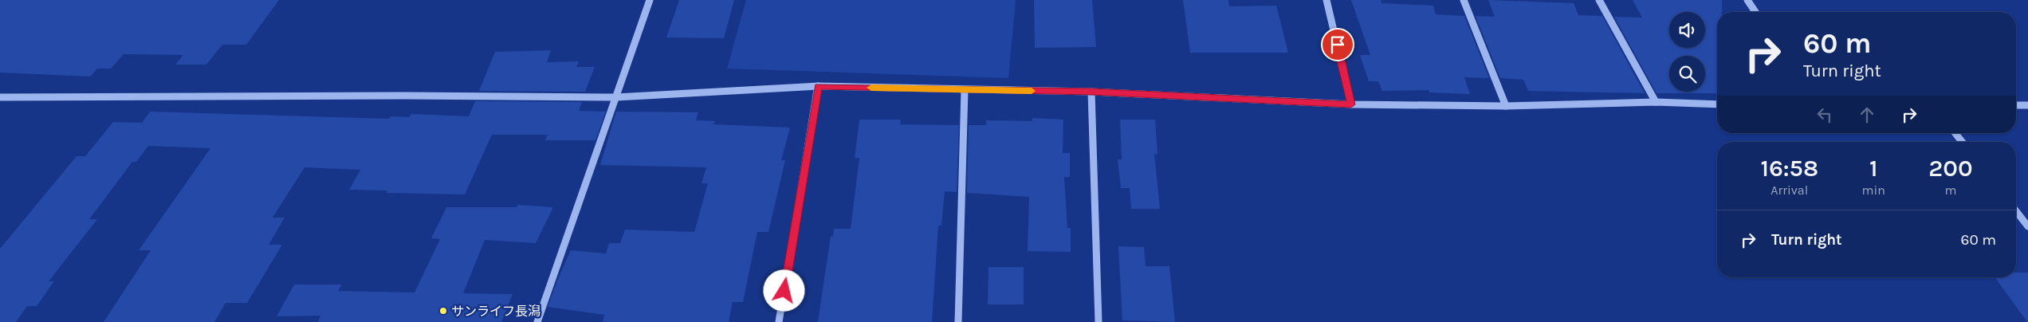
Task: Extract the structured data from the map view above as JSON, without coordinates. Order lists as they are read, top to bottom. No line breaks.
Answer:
{"places":["サンライフ長潟"],"page":{"turn":["60 m","Turn right"],"eta":["16:58","Arrival","1","min","200","m"],"list":[{"name":"Turn right","value":"60 m"}]}}
